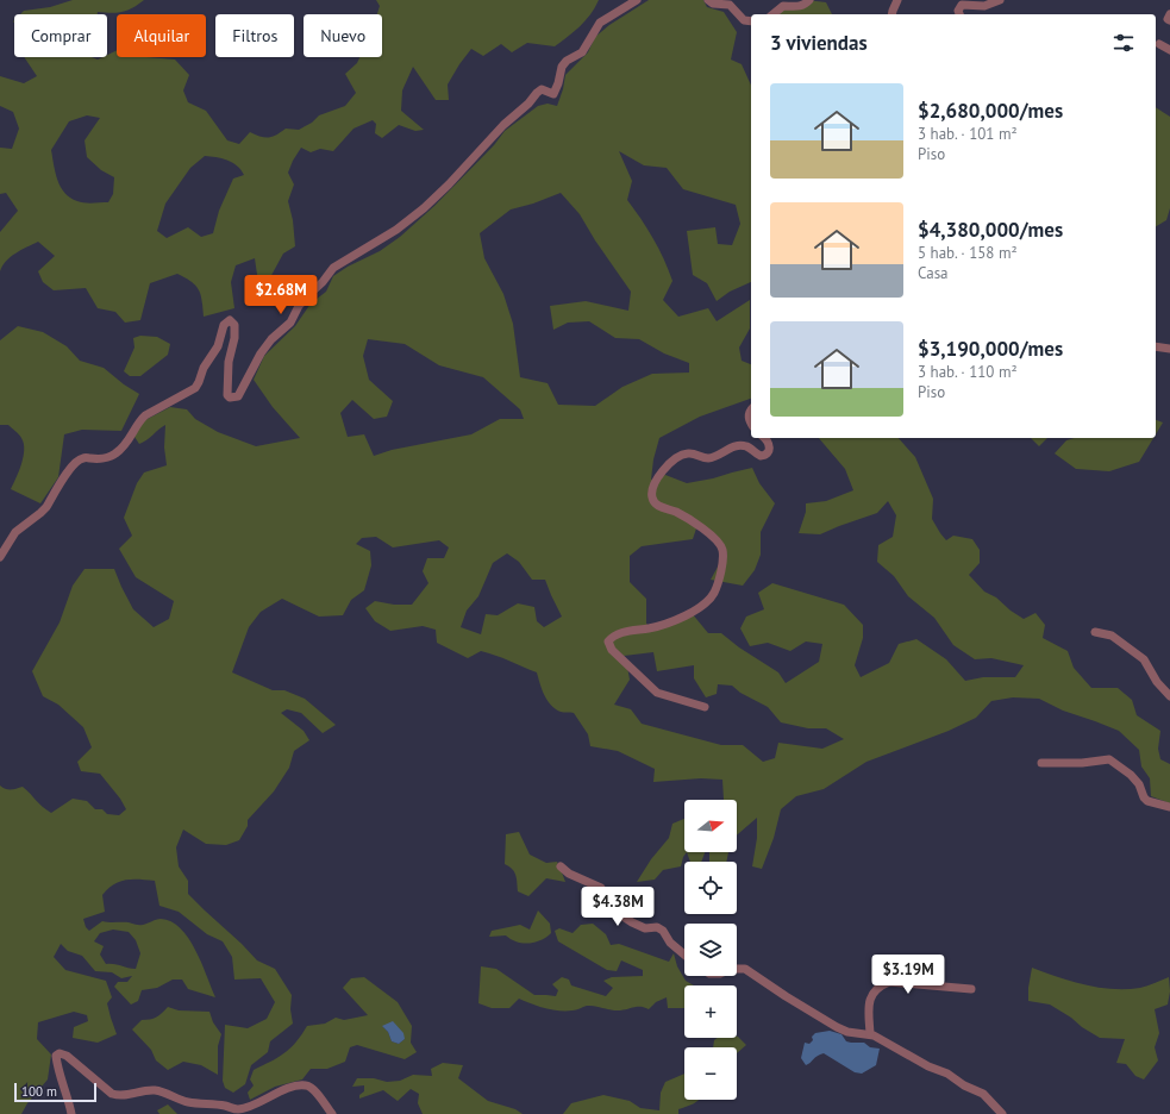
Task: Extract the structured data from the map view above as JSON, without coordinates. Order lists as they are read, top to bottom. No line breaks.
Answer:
{"scale_bar":"100 m","north":"right","page":{"chip":["Comprar","Alquilar","Filtros","Nuevo"],"heading":"3 viviendas","list":[{"name":"$2,680,000/mes","note":"3 hab. · 101 m² · Piso"},{"name":"$4,380,000/mes","note":"5 hab. · 158 m² · Casa"},{"name":"$3,190,000/mes","note":"3 hab. · 110 m² · Piso"}],"price":["$2.68M","$4.38M","$3.19M"],"map_buttons":["+","−"],"scale":"100 m"}}
